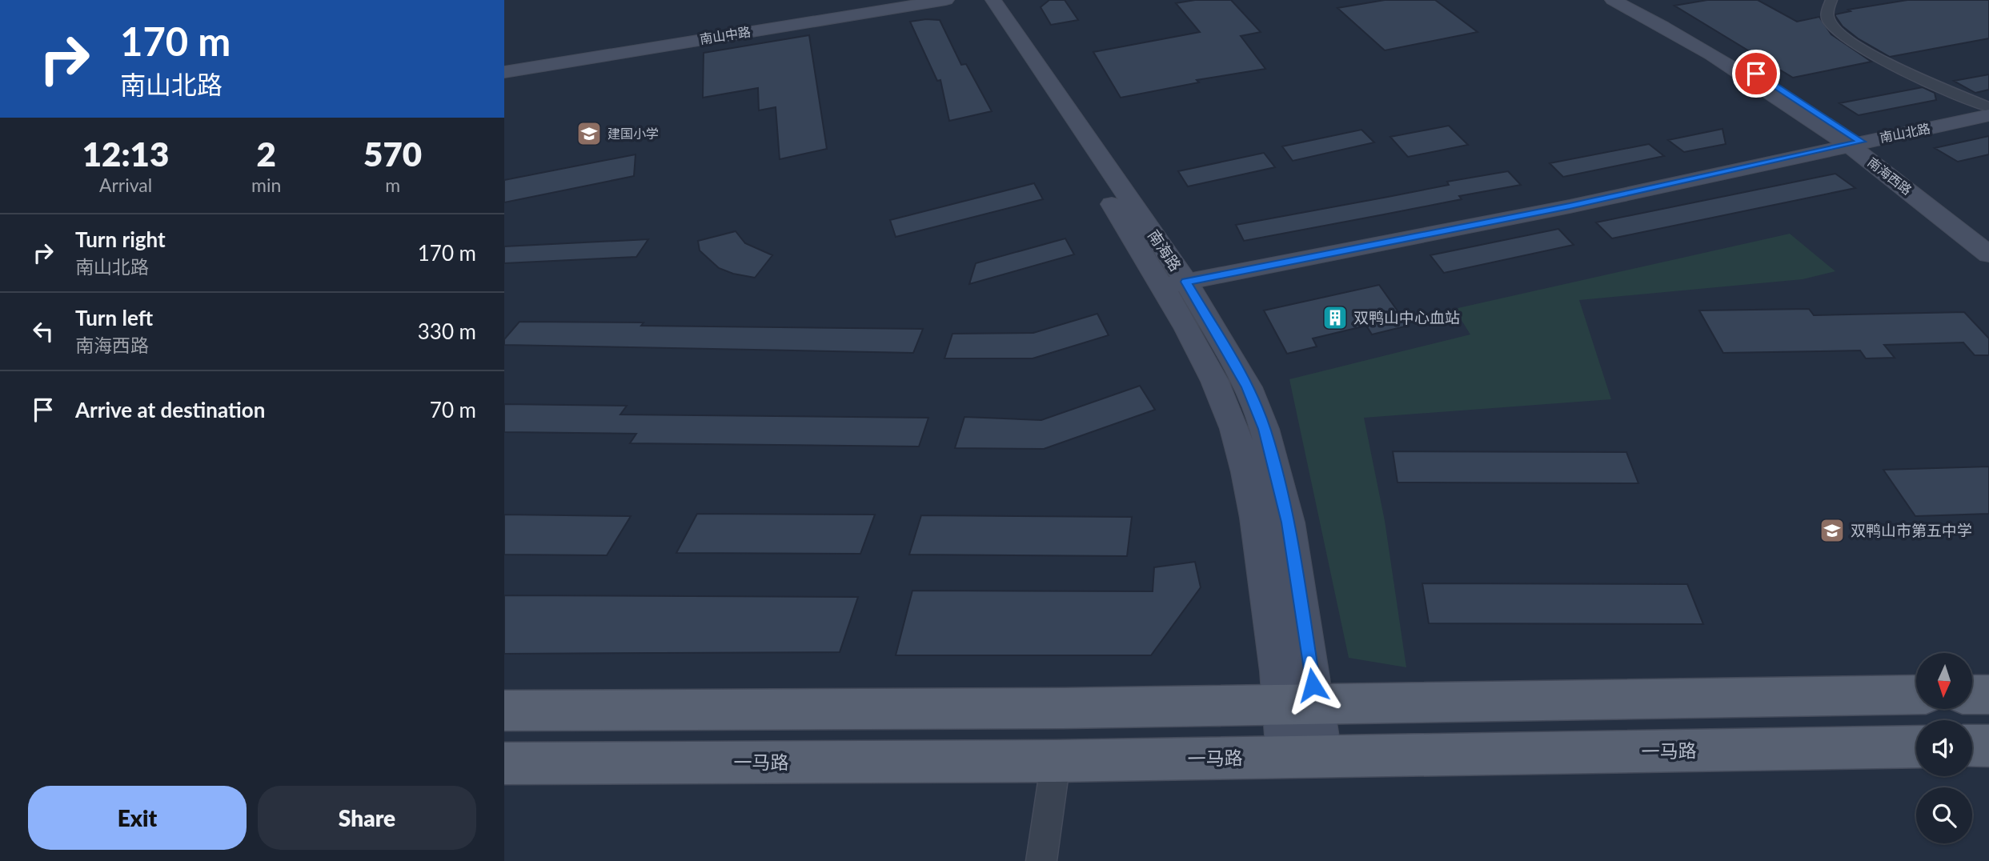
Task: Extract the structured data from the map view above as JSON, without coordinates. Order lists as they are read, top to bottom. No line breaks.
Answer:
{"streets":{"main road":["一马路"],"street":["南山中路","南山北路","南海西路","南海路"]},"crossings":[["南山北路","南海西路"],["南山北路","南海路"],["南海路","一马路"]],"places":{"school or university":["建国小学","双鸭山市第五中学"],"building":["双鸭山中心血站"]},"north":"bottom","page":{"turn":["170 m","南山北路"],"eta":["12:13","Arrival","2","min","570","m"],"list":[{"name":"Turn right","note":"南山北路","value":"170 m"},{"name":"Turn left","note":"南海西路","value":"330 m"},{"name":"Arrive at destination","value":"70 m"}],"buttons":["Exit","Share"]}}
